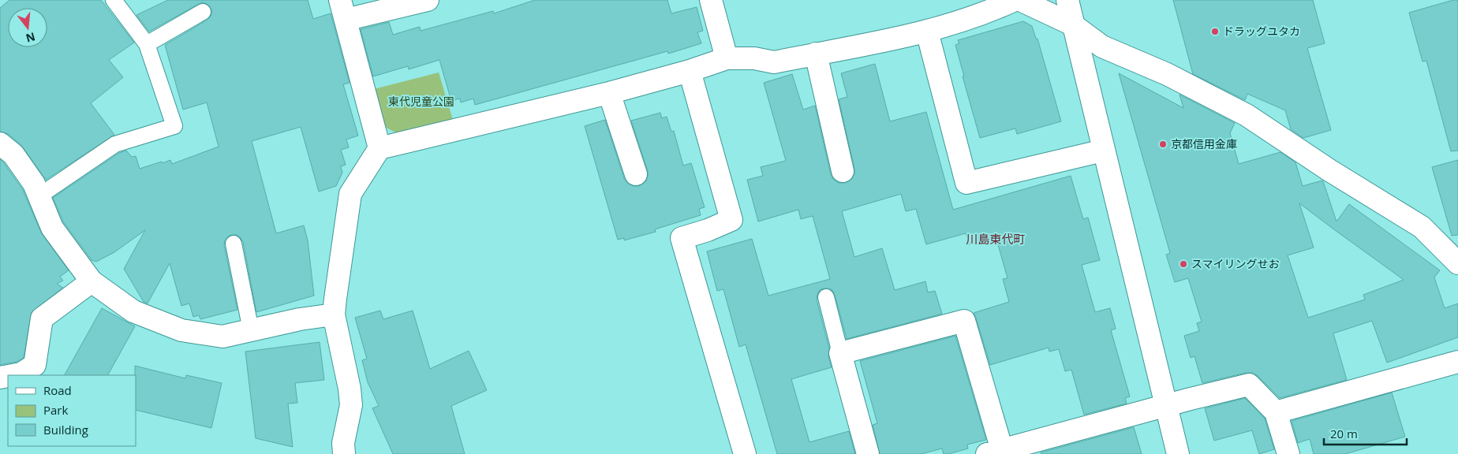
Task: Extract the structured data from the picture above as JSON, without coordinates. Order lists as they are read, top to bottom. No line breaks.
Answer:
{"districts":["川島東代町"],"parks":["東代児童公園"],"places":["ドラッグユタカ","京都信用金庫","スマイリングせお"],"legend":["Road","Park","Building"],"scale_bar":"20 m","north":"bottom"}
